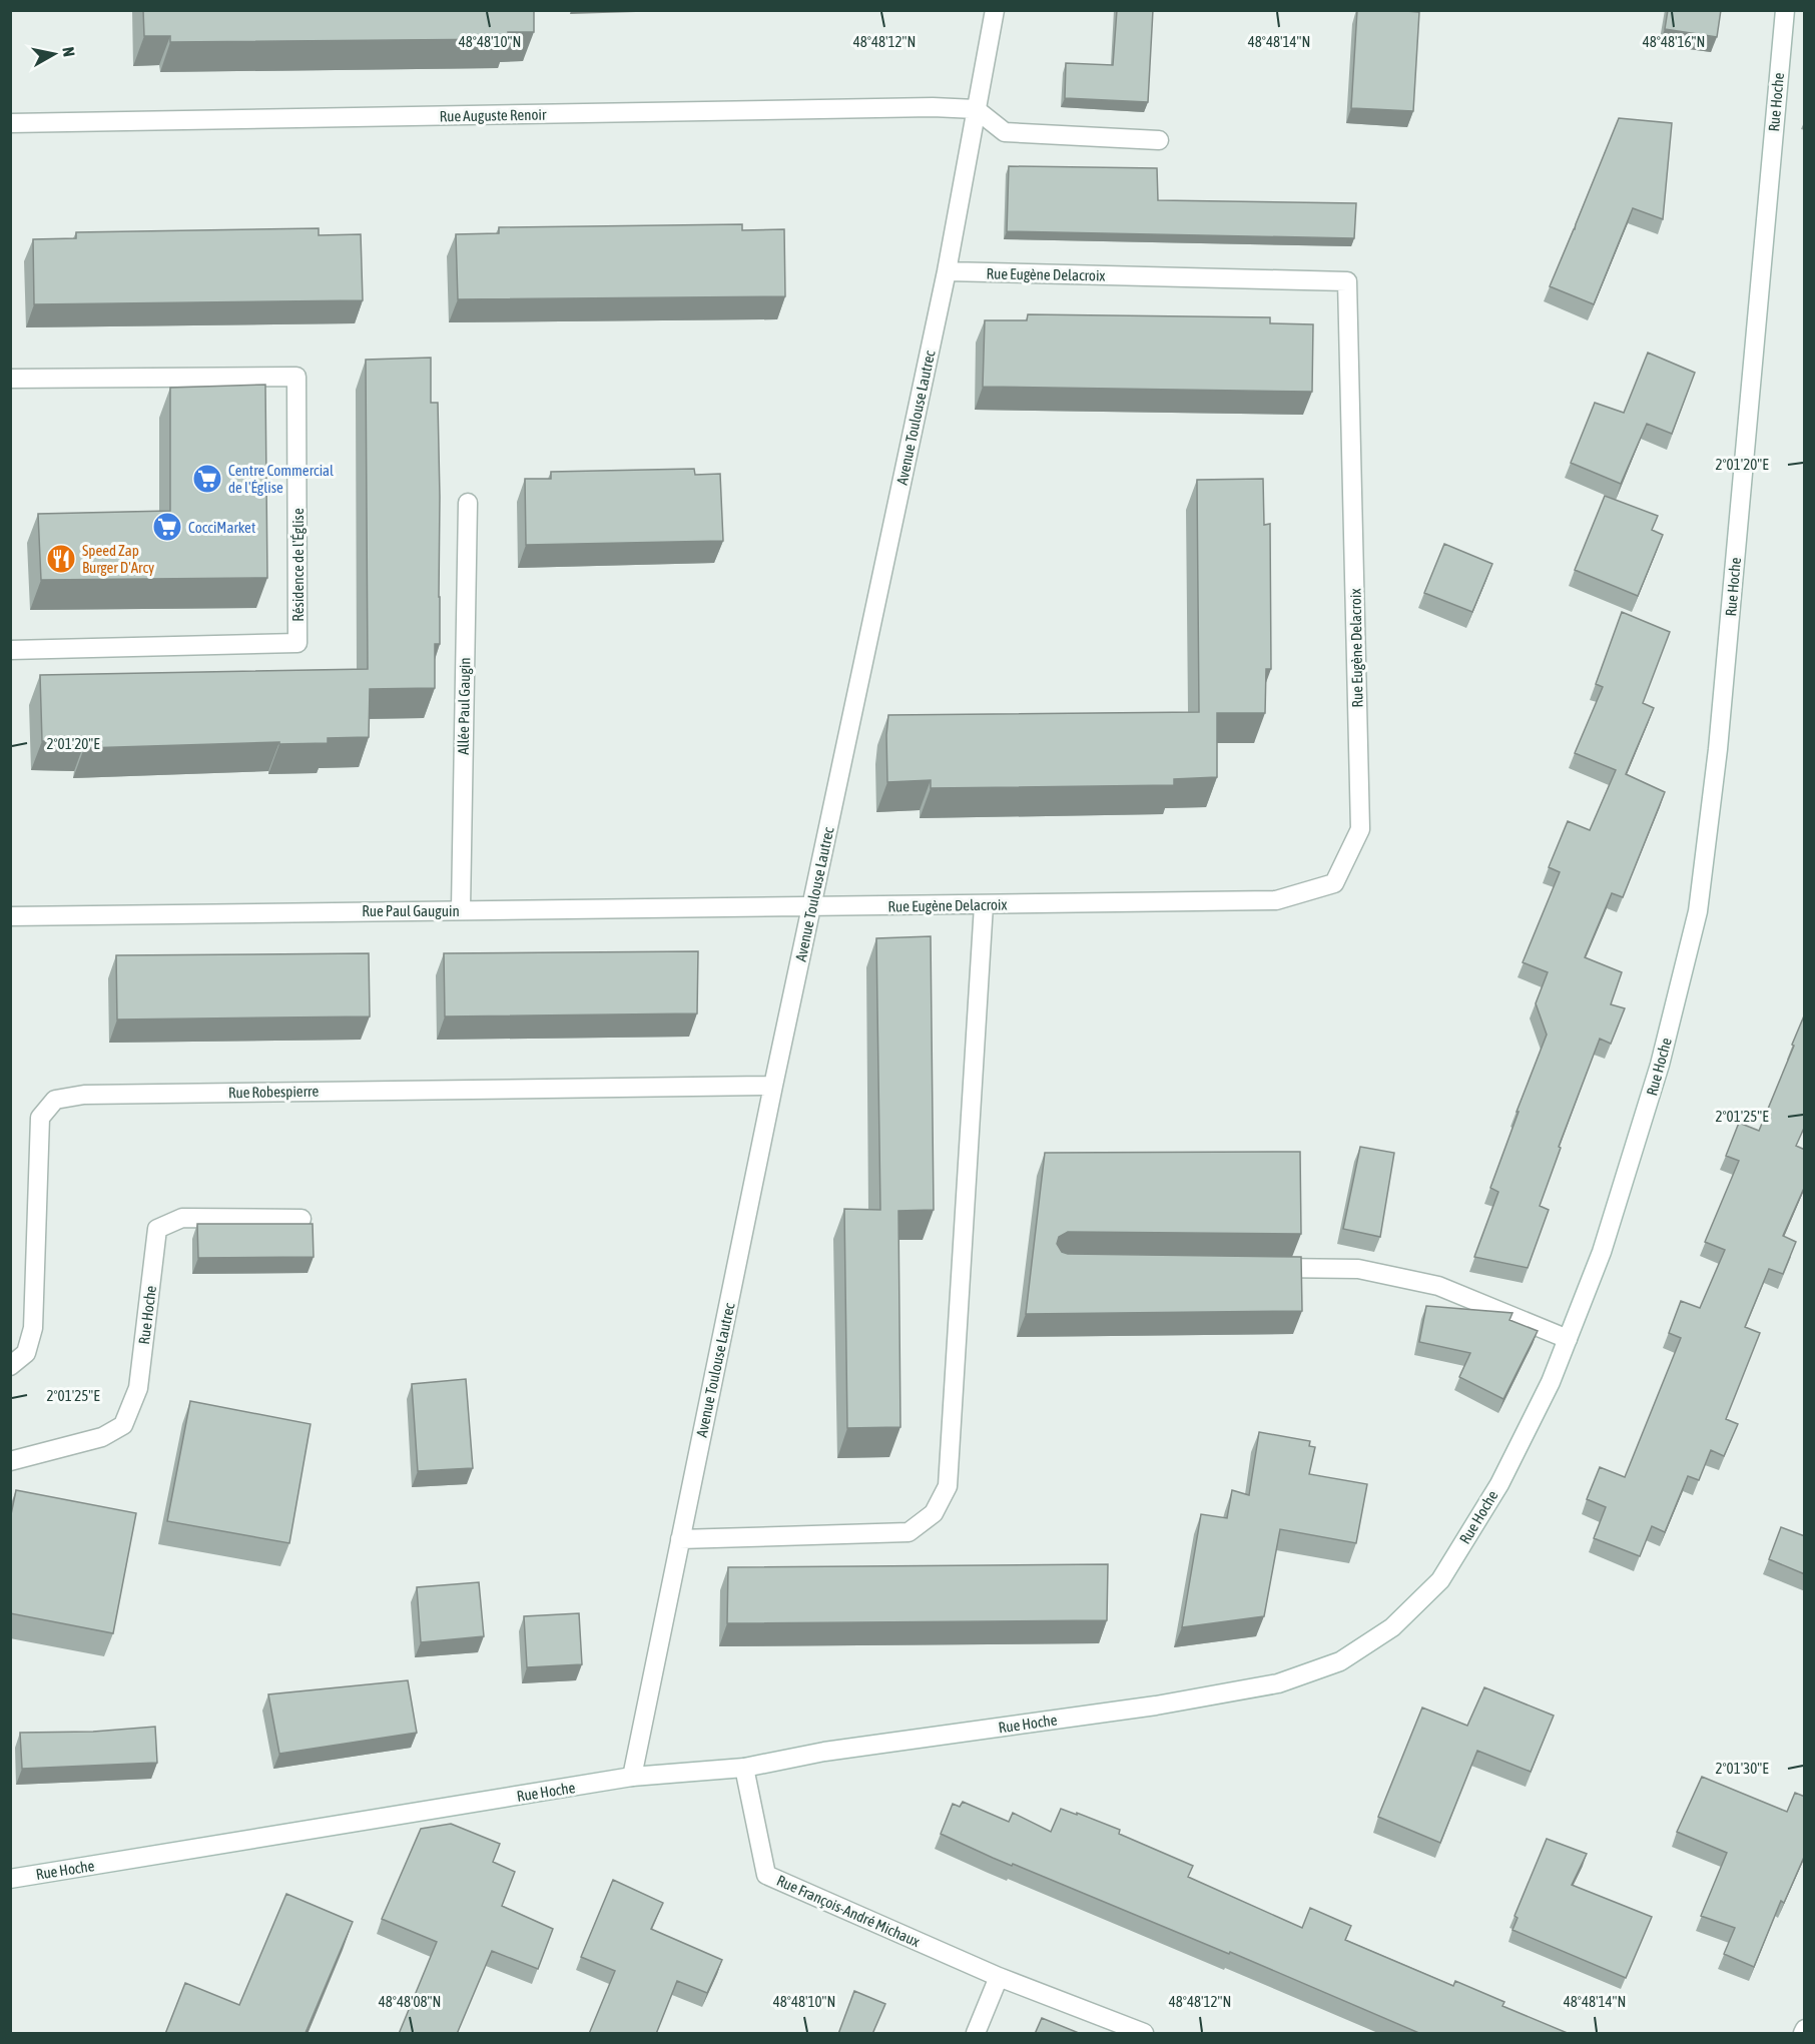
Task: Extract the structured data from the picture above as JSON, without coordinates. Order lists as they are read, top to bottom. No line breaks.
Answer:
{"streets":{"street":["Rue Hoche","Rue Auguste Renoir","Rue Eugène Delacroix","Avenue Toulouse Lautrec","Résidence de l'Église","Allée Paul Gaugin","Rue Paul Gauguin","Rue Robespierre","Rue François-André Michaux"]},"crossings":[["Rue Hoche","Avenue Toulouse Lautrec"],["Rue Hoche","Rue François-André Michaux"],["Rue Auguste Renoir","Avenue Toulouse Lautrec"],["Rue Eugène Delacroix","Avenue Toulouse Lautrec"],["Rue Eugène Delacroix","Rue Paul Gauguin"],["Avenue Toulouse Lautrec","Rue Paul Gauguin"],["Avenue Toulouse Lautrec","Rue Robespierre"],["Allée Paul Gaugin","Rue Paul Gauguin"]],"places":{"supermarket":["Centre Commercial de l'Église","CocciMarket"],"restaurant":["Speed Zap Burger D'Arcy"]},"north":"right","coordinates":["48°48'10\"N","48°48'12\"N","48°48'14\"N","48°48'16\"N","2°01'20\"E","2°01'25\"E","2°01'30\"E","48°48'08\"N"]}
